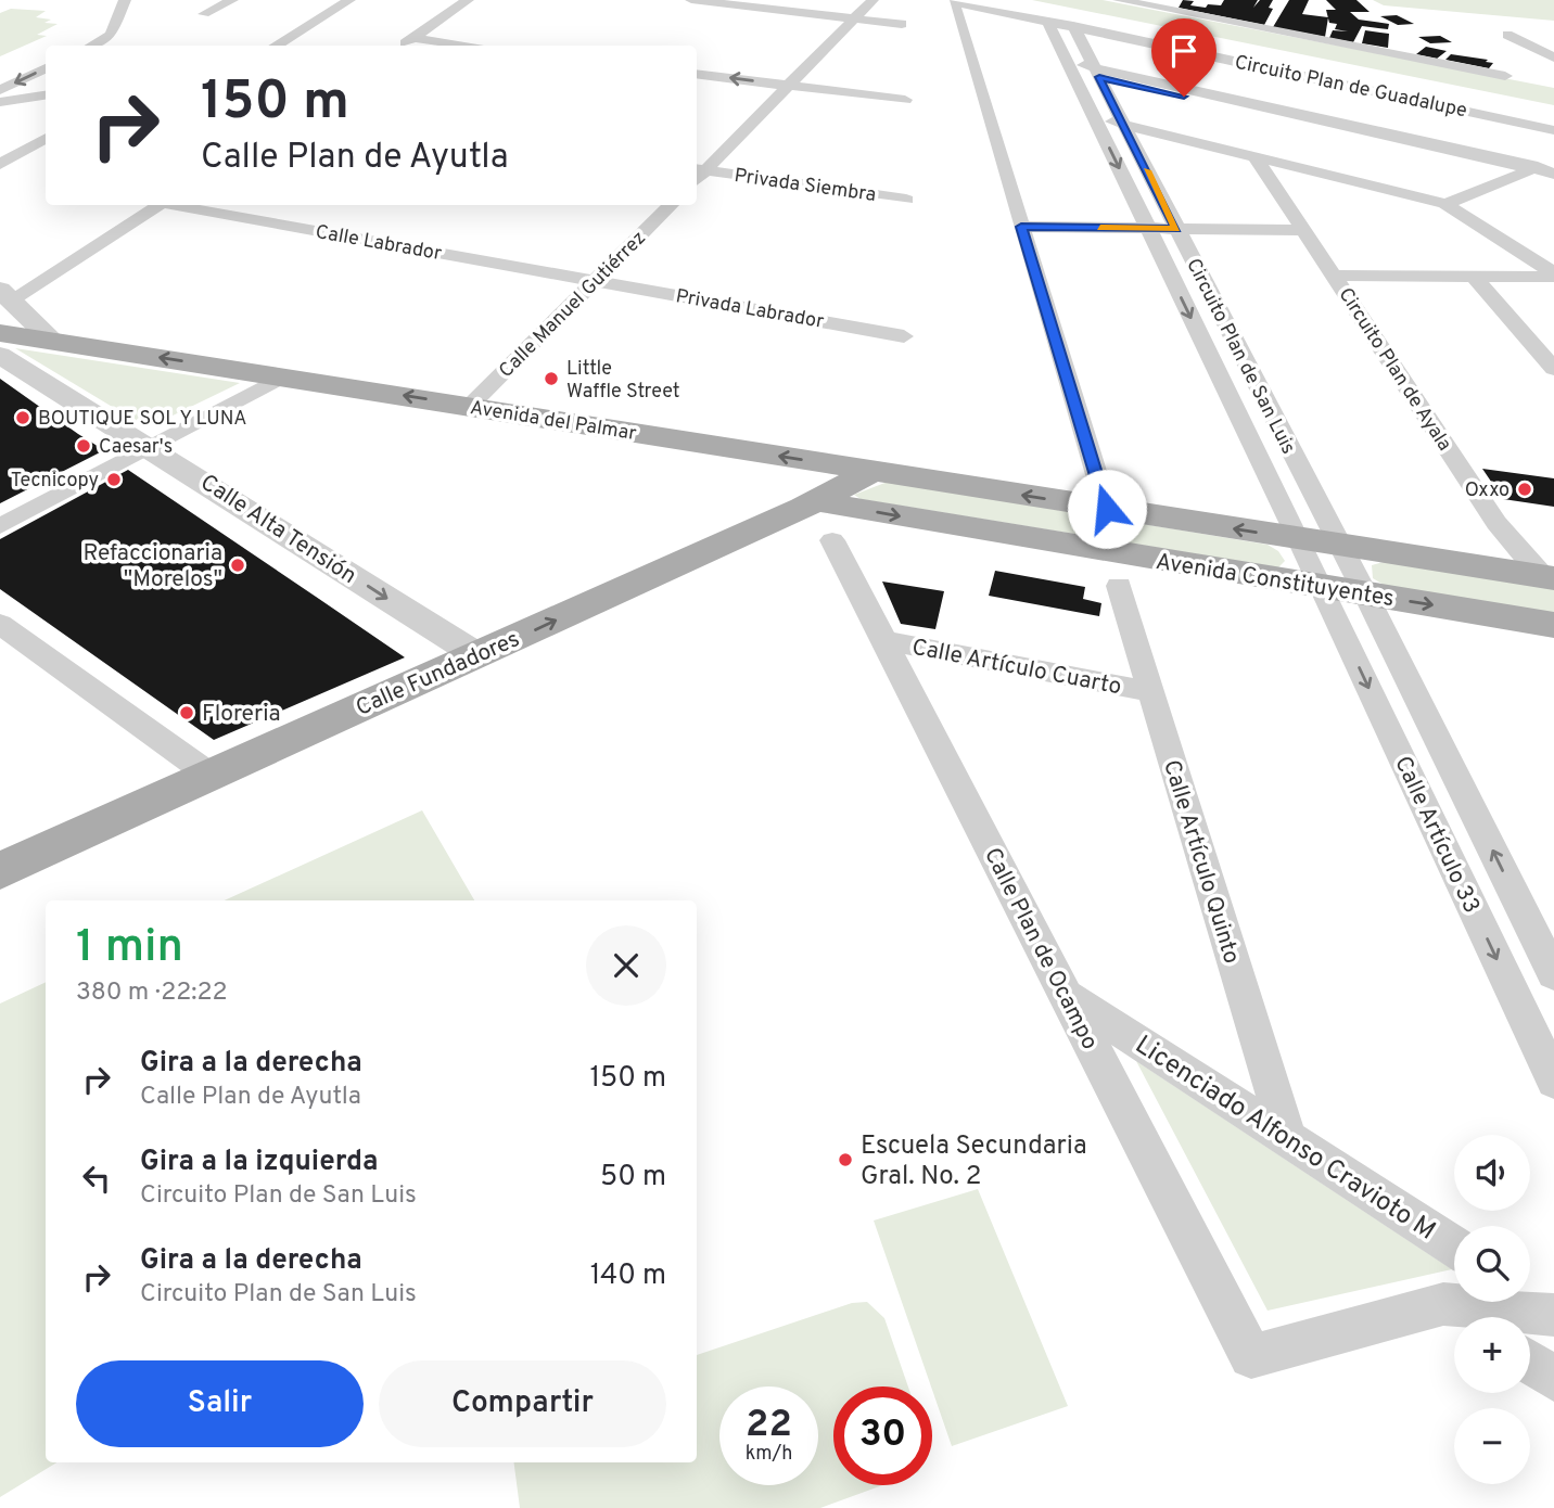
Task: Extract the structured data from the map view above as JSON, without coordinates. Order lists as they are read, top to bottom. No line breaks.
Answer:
{"streets":{"main road":["Avenida del Palmar","Avenida Constituyentes","Calle Fundadores"],"street":["Circuito Plan de Guadalupe","Privada Siembra","Calle Labrador","Calle Manuel Gutiérrez","Privada Labrador","Circuito Plan de San Luis","Circuito Plan de Ayala","Calle Alta Tensión","Calle Artículo Cuarto","Calle Artículo 33","Calle Artículo Quinto","Calle Plan de Ocampo","Licenciado Alfonso Cravioto M"]},"crossings":[["Circuito Plan de Guadalupe","Circuito Plan de San Luis"],["Circuito Plan de Guadalupe","Avenida del Palmar"],["Circuito Plan de Guadalupe","Avenida Constituyentes"],["Calle Labrador","Calle Manuel Gutiérrez"],["Calle Labrador","Privada Labrador"],["Calle Manuel Gutiérrez","Privada Labrador"],["Calle Manuel Gutiérrez","Avenida del Palmar"],["Circuito Plan de San Luis","Avenida Constituyentes"],["Circuito Plan de San Luis","Calle Artículo 33"],["Circuito Plan de Ayala","Avenida Constituyentes"],["Avenida del Palmar","Avenida Constituyentes"],["Avenida del Palmar","Calle Fundadores"],["Calle Alta Tensión","Calle Fundadores"],["Avenida Constituyentes","Calle Fundadores"],["Avenida Constituyentes","Calle Artículo 33"],["Calle Artículo Cuarto","Calle Artículo Quinto"],["Calle Artículo Cuarto","Calle Plan de Ocampo"],["Calle Artículo Quinto","Licenciado Alfonso Cravioto M"],["Calle Plan de Ocampo","Licenciado Alfonso Cravioto M"]],"one_way":["Avenida del Palmar","Calle Fundadores"],"places":["Little Waffle Street","BOUTIQUE SOL Y LUNA","Caesar's","Tecnicopy","Oxxo","Refaccionaria \"Morelos\"","Floreria","Escuela Secundaria Gral. No. 2"],"page":{"turn":["150 m","Calle Plan de Ayutla"],"heading":["1 min","380 m · 22:22"],"list":[{"name":"Gira a la derecha","note":"Calle Plan de Ayutla","value":"150 m"},{"name":"Gira a la izquierda","note":"Circuito Plan de San Luis","value":"50 m"},{"name":"Gira a la derecha","note":"Circuito Plan de San Luis","value":"140 m"}],"map_buttons":["+","−"],"buttons":["Salir","Compartir"],"speed":"22 km/h","limit":"30"}}
